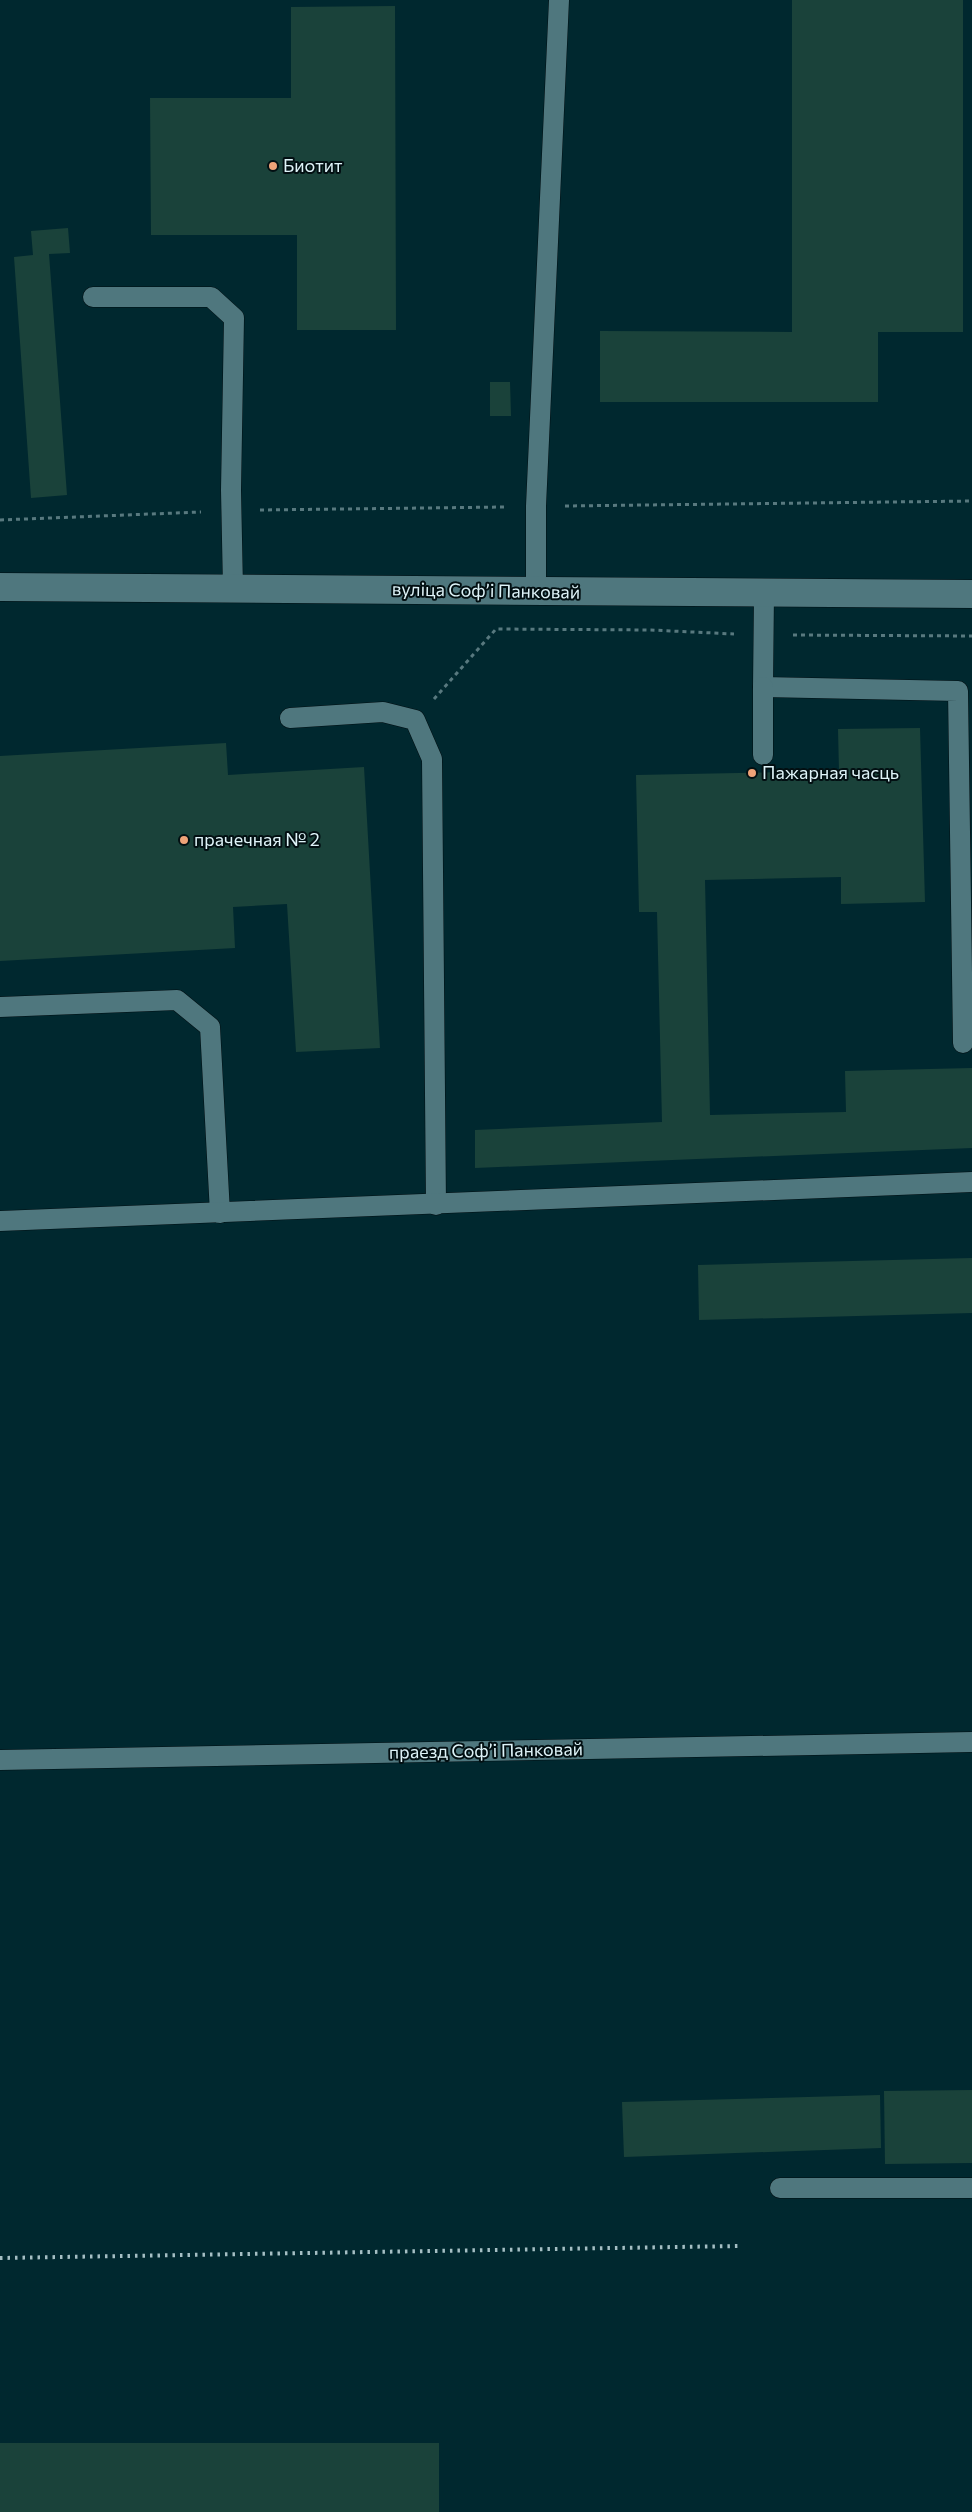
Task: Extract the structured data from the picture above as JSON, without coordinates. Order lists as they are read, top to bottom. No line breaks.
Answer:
{"streets":{"street":["вуліца Софʼі Панковай"],"lane":["праезд Софʼі Панковай"]},"places":["Биотит","Пажарная часць","прачечная № 2"]}
